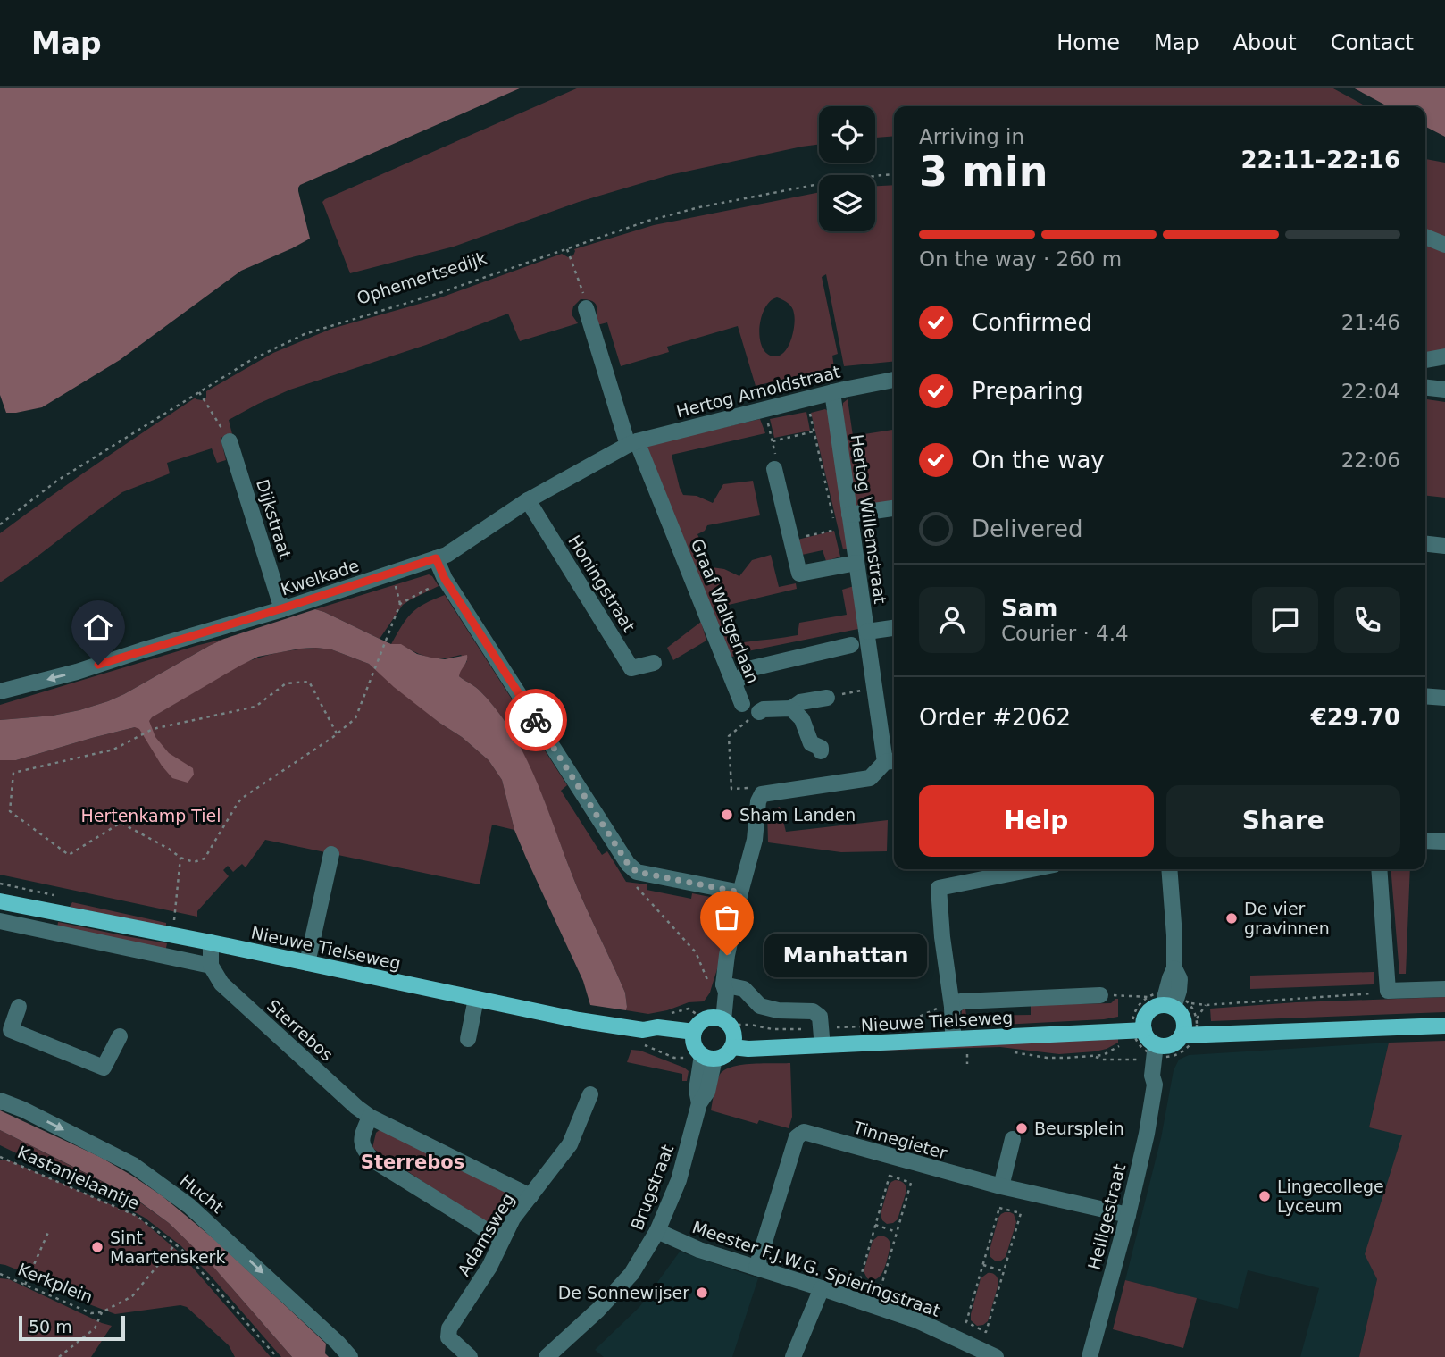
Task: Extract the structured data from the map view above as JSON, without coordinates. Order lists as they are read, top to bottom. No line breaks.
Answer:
{"streets":{"main road":["Nieuwe Tielseweg"],"street":["Hertog Arnoldstraat","Dijkstraat","Hertog Willemstraat","Kwelkade","Honingstraat","Graaf Waltgerlaan","Sterrebos","Tinnegieter","Brugstraat","Hucht","Heiligestraat","Adamsweg","Meester F.J.W.G. Spieringstraat"],"path":["Ophemertsedijk","Kastanjelaantje","Kerkplein"]},"crossings":[["Hertog Arnoldstraat","Hertog Willemstraat"],["Hertog Arnoldstraat","Kwelkade"],["Hertog Arnoldstraat","Graaf Waltgerlaan"],["Dijkstraat","Kwelkade"],["Kwelkade","Honingstraat"],["Kwelkade","Graaf Waltgerlaan"],["Nieuwe Tielseweg","Brugstraat"],["Nieuwe Tielseweg","Heiligestraat"],["Sterrebos","Adamsweg"],["Tinnegieter","Heiligestraat"],["Tinnegieter","Meester F.J.W.G. Spieringstraat"],["Kastanjelaantje","Kerkplein"],["Brugstraat","Meester F.J.W.G. Spieringstraat"]],"one_way":["Kwelkade","Hucht"],"districts":["Sterrebos"],"parks":["Hertenkamp Tiel"],"places":["Sham Landen","De vier gravinnen","Manhattan","Beursplein","Lingecollege Lyceum","Sint Maartenskerk","De Sonnewijser"],"scale_bar":"50 m","page":{"header":"Map","nav":["Home","Map","About","Contact"],"heading":["3 min","Arriving in","22:11–22:16"],"panel":["Sam","Courier · 4.4","Order #2062","€29.70"],"bar":"On the way · 260 m","list":[["Confirmed","21:46"],["Preparing","22:04"],["On the way","22:06"],"Delivered"],"buttons":["Help","Share"],"bubble":"Manhattan","scale":"50 m"}}
